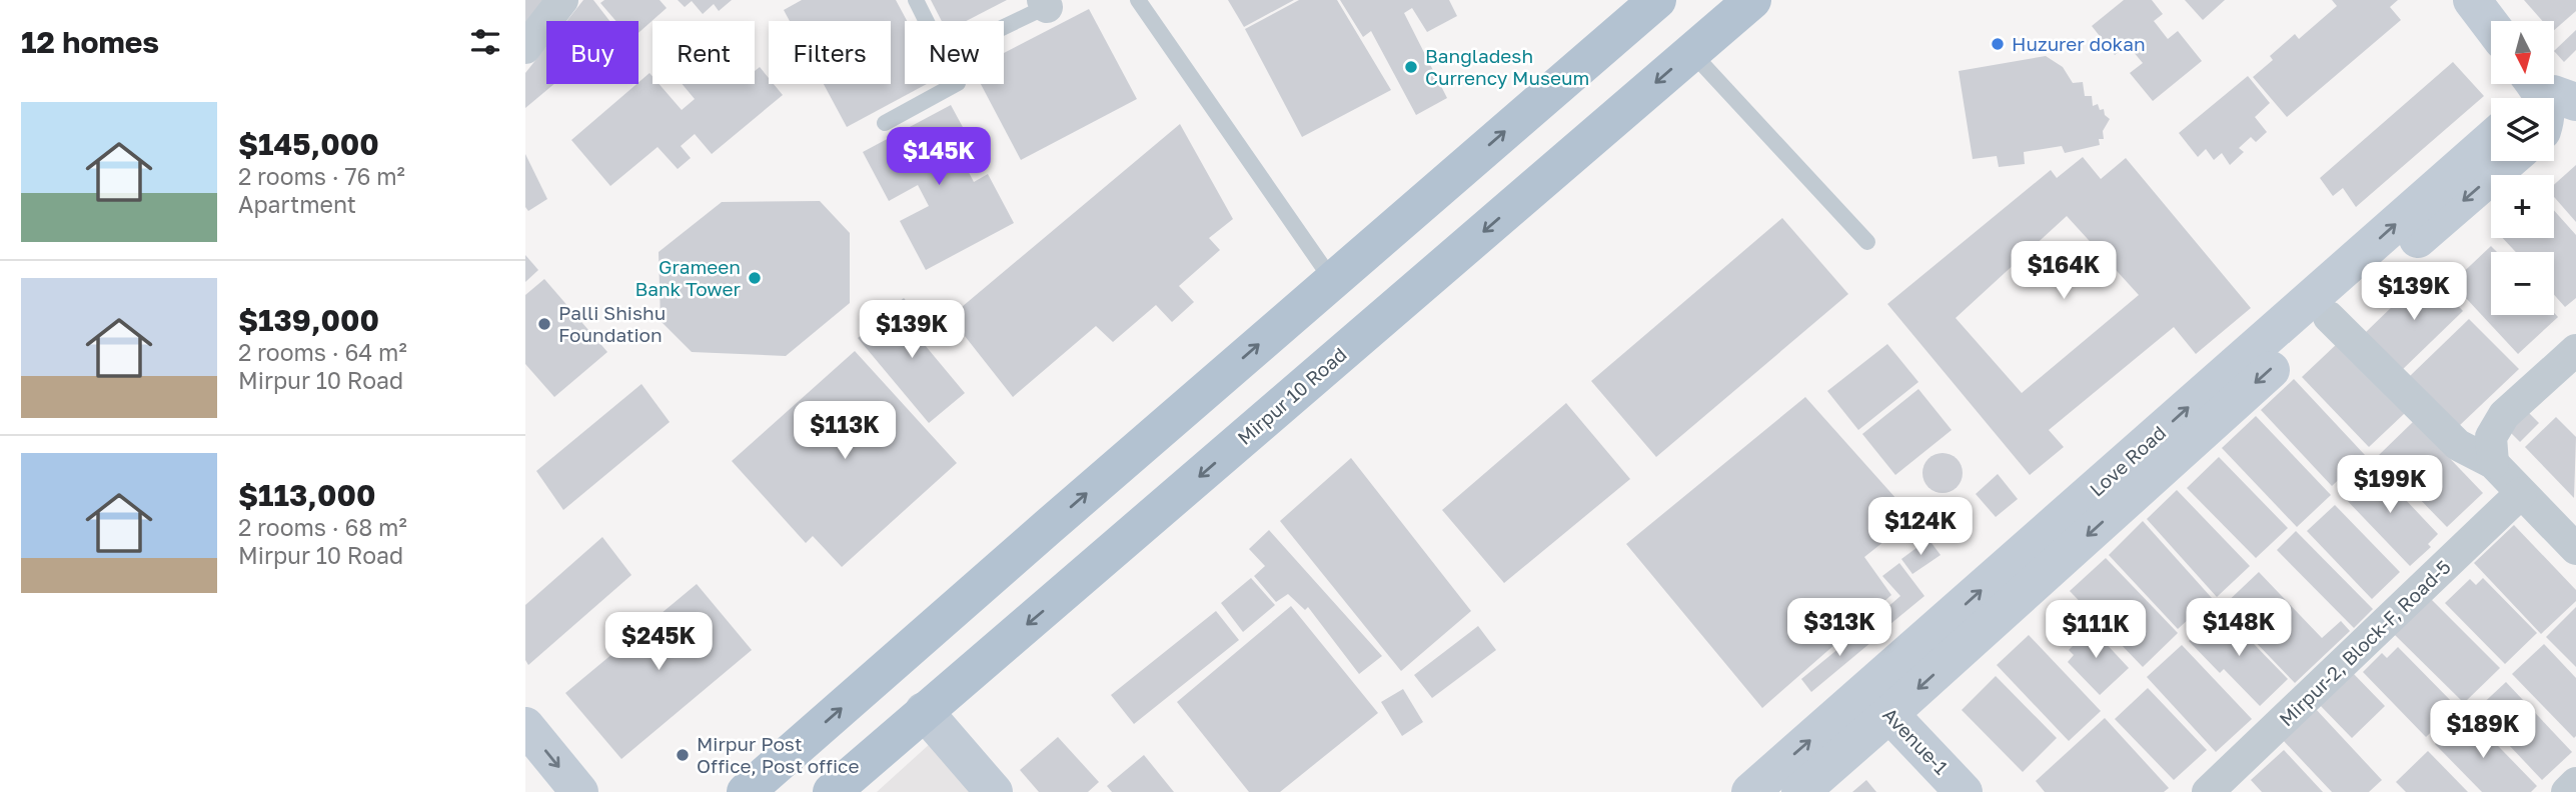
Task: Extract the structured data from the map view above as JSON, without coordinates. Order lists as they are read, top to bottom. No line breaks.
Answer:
{"streets":{"main road":["Mirpur 10 Road"],"street":["Love Road","Mirpur-2, Block-F, Road-5","Avenue-1"]},"crossings":[["Love Road","Avenue-1"]],"places":["Huzurer dokan","Bangladesh Currency Museum","Grameen Bank Tower","Palli Shishu Foundation","Mirpur Post Office, Post office"],"north":"bottom","page":{"heading":"12 homes","map_buttons":["+","−"],"chip":["Buy","Rent","Filters","New"],"list":[{"name":"$145,000","note":"2 rooms · 76 m² · Apartment"},{"name":"$139,000","note":"2 rooms · 64 m² · Mirpur 10 Road"},{"name":"$113,000","note":"2 rooms · 68 m² · Mirpur 10 Road"}],"price":["$145K","$164K","$139K","$139K","$113K","$199K","$124K","$313K","$148K","$111K","$245K","$189K"]}}
